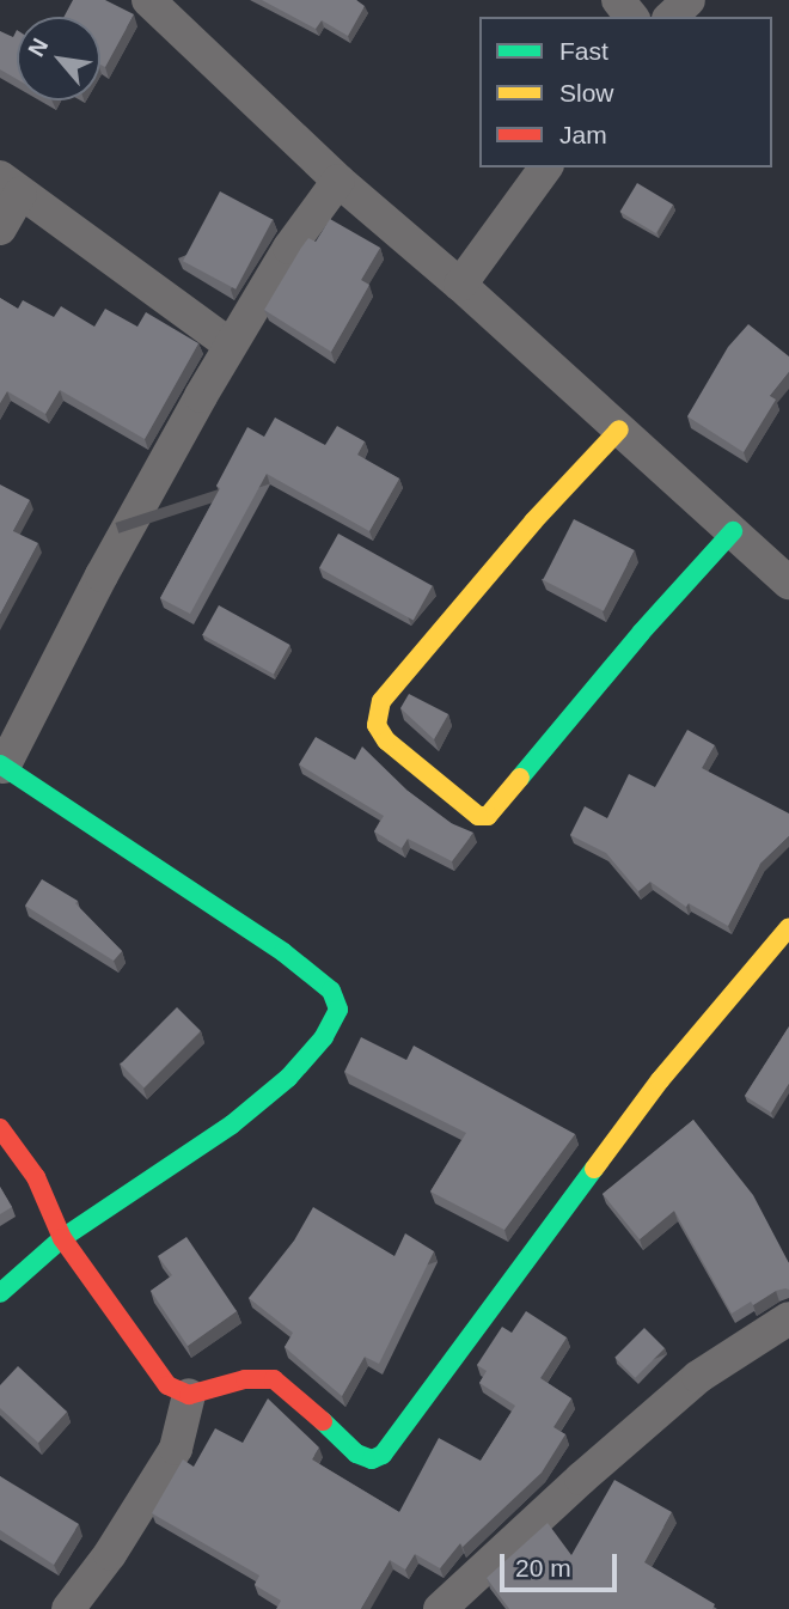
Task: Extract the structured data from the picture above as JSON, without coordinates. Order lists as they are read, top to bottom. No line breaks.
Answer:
{"legend":["Fast","Slow","Jam"],"scale_bar":"20 m","north":"top left"}
